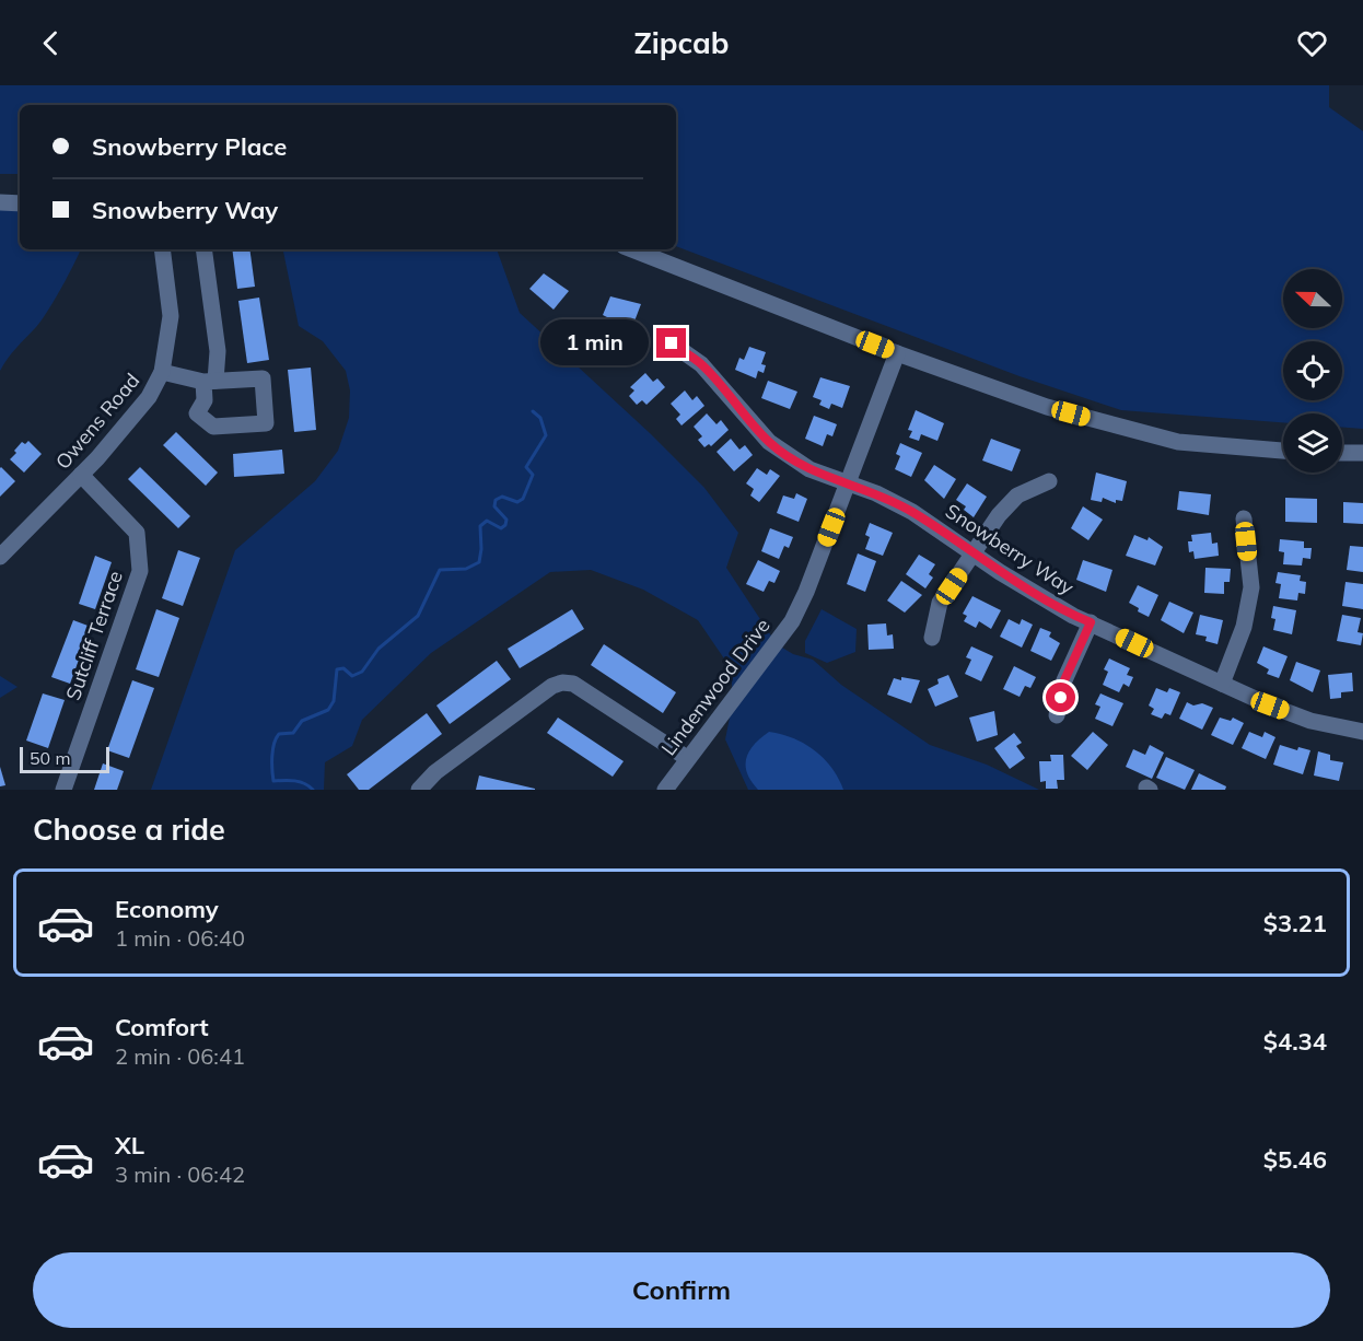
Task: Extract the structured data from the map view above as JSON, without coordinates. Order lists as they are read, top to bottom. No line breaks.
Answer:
{"streets":{"street":["Owens Road","Snowberry Way","Sutcliff Terrace","Lindenwood Drive"]},"crossings":[["Owens Road","Sutcliff Terrace"],["Snowberry Way","Lindenwood Drive"]],"scale_bar":"50 m","north":"left","page":{"header":"Zipcab","banner":["Snowberry Place","Snowberry Way"],"bubble":"1 min","scale":"50 m","heading":"Choose a ride","list":[{"name":"Economy","note":"1 min · 06:40","value":"$3.21"},{"name":"Comfort","note":"2 min · 06:41","value":"$4.34"},{"name":"XL","note":"3 min · 06:42","value":"$5.46"}],"buttons":"Confirm"}}
